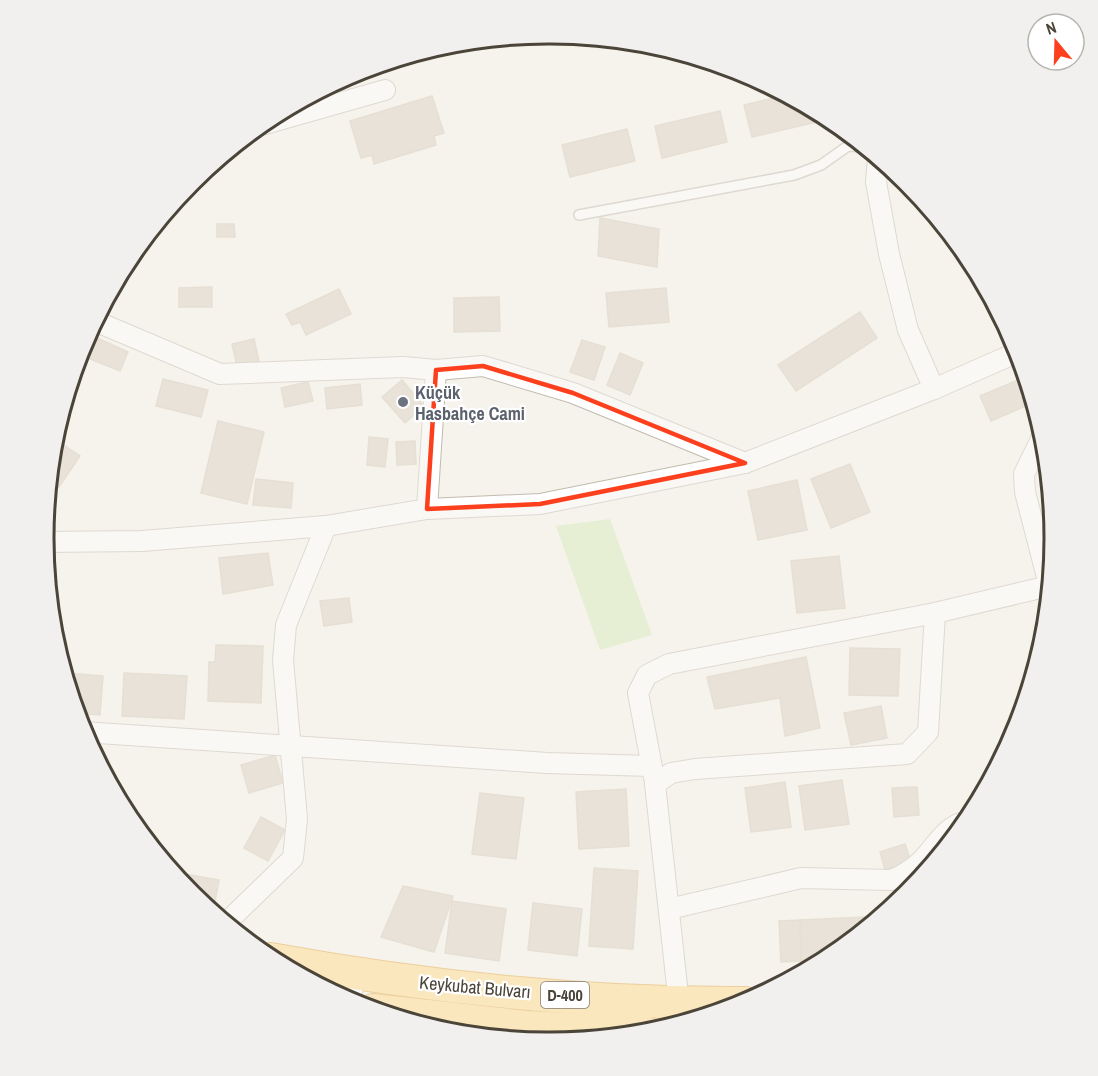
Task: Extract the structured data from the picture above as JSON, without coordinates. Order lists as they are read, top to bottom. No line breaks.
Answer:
{"streets":{"highway":["Keykubat Bulvarı","D-400"]},"places":["Küçük Hasbahçe Cami"],"north":"top"}
